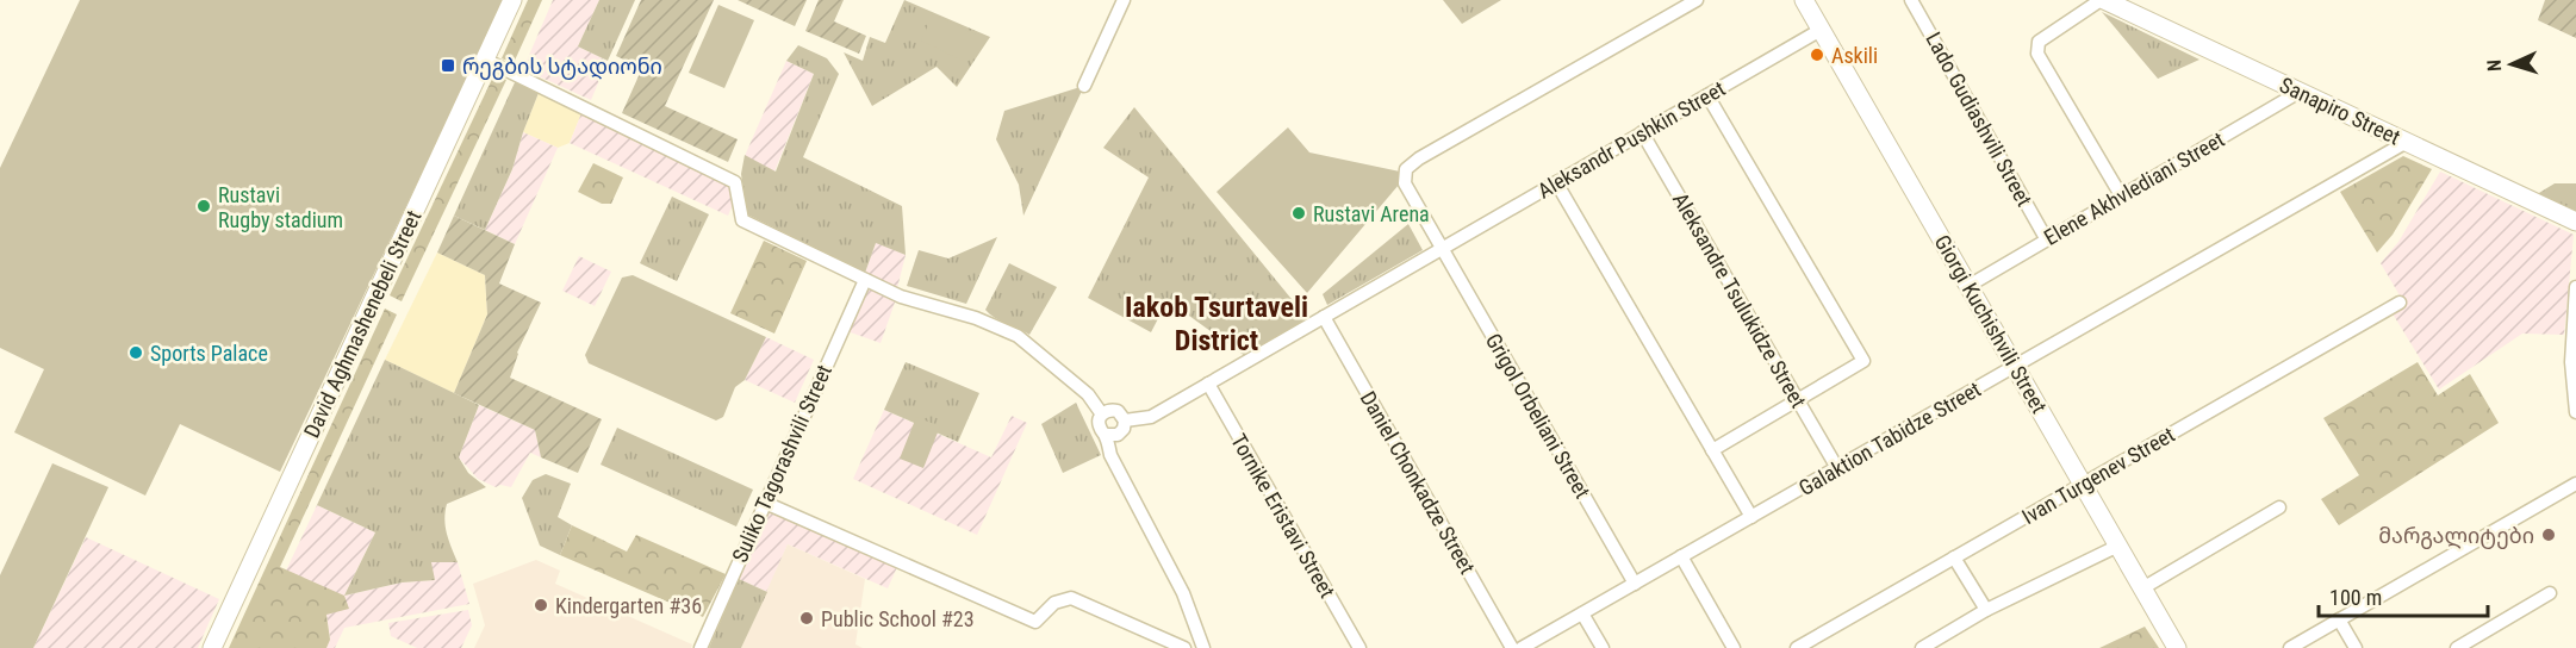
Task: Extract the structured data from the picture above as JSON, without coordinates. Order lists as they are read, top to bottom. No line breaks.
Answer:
{"streets":{"main road":["Sanapiro Street","David Aghmashenebeli Street","Giorgi Kuchishvili Street"],"street":["Lado Gudiashvili Street","Aleksandr Pushkin Street","Elene Akhvlediani Street","Aleksandre Tsulukidze Street","Grigol Orbeliani Street","Galaktion Tabidze Street","Suliko Tagorashvili Street","Ivan Turgenev Street","Daniel Chonkadze Street","Tornike Eristavi Street"]},"crossings":[["Sanapiro Street","Elene Akhvlediani Street"],["Sanapiro Street","Galaktion Tabidze Street"],["Lado Gudiashvili Street","Elene Akhvlediani Street"],["Aleksandr Pushkin Street","Aleksandre Tsulukidze Street"],["Aleksandr Pushkin Street","Giorgi Kuchishvili Street"],["Aleksandr Pushkin Street","Grigol Orbeliani Street"],["Aleksandr Pushkin Street","Daniel Chonkadze Street"],["Aleksandr Pushkin Street","Tornike Eristavi Street"],["Elene Akhvlediani Street","Giorgi Kuchishvili Street"],["Aleksandre Tsulukidze Street","Galaktion Tabidze Street"],["Giorgi Kuchishvili Street","Galaktion Tabidze Street"],["Giorgi Kuchishvili Street","Ivan Turgenev Street"],["Grigol Orbeliani Street","Galaktion Tabidze Street"]],"districts":["Iakob Tsurtaveli District"],"places":{"other":["Askili","Rustavi Rugby stadium","Rustavi Arena","Sports Palace","მარგალიტები","Kindergarten #36","Public School #23"],"transit":["რეგბის სტადიონი"]},"scale_bar":"100 m","north":"left"}
